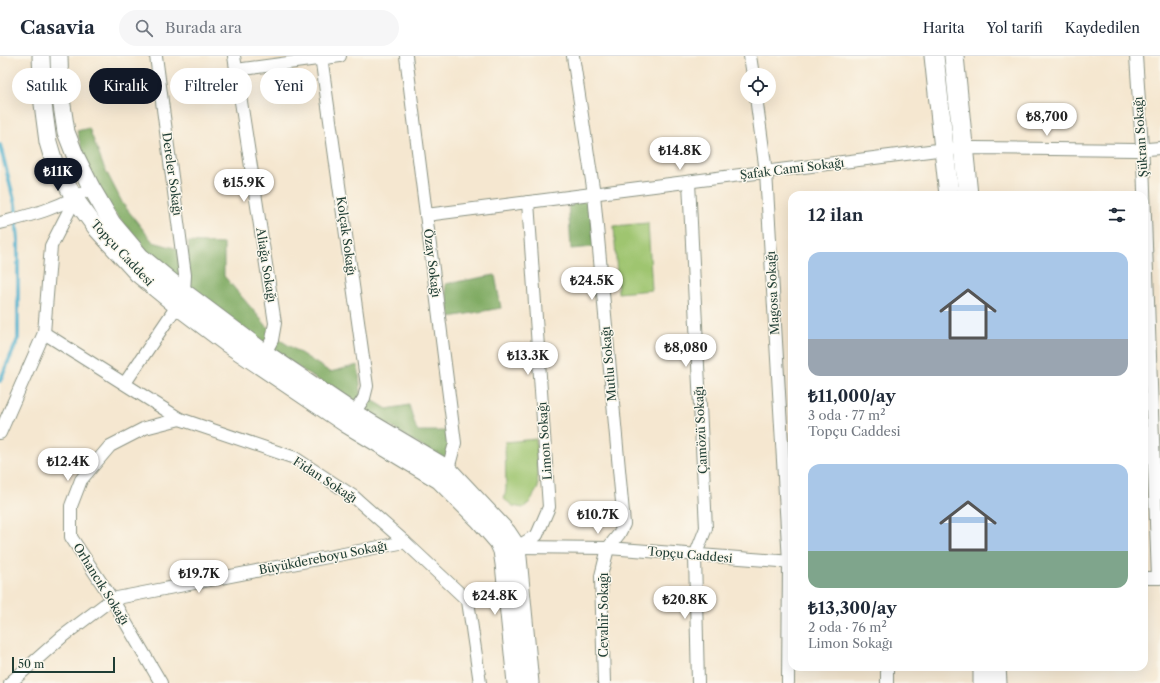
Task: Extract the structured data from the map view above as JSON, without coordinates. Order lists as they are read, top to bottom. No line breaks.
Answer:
{"streets":{"street":["Şükran Sokağı","Şafak Cami Sokağı","Dereler Sokağı","Kolçak Sokağı","Topçu Caddesi","Özay Sokağı","Aliağa Sokağı","Magosa Sokağı","Mutlu Sokağı","Çamözü Sokağı","Limon Sokağı","Fidan Sokağı","Büyükdereboyu Sokağı","Orhancık Sokağı","Cevahir Sokağı"]},"crossings":[["Şükran Sokağı","Şafak Cami Sokağı"],["Şafak Cami Sokağı","Özay Sokağı"],["Şafak Cami Sokağı","Magosa Sokağı"],["Şafak Cami Sokağı","Mutlu Sokağı"],["Şafak Cami Sokağı","Çamözü Sokağı"],["Şafak Cami Sokağı","Limon Sokağı"],["Dereler Sokağı","Topçu Caddesi"],["Kolçak Sokağı","Topçu Caddesi"],["Topçu Caddesi","Özay Sokağı"],["Topçu Caddesi","Aliağa Sokağı"],["Topçu Caddesi","Mutlu Sokağı"],["Topçu Caddesi","Çamözü Sokağı"],["Topçu Caddesi","Limon Sokağı"],["Topçu Caddesi","Cevahir Sokağı"],["Mutlu Sokağı","Cevahir Sokağı"],["Fidan Sokağı","Büyükdereboyu Sokağı"],["Fidan Sokağı","Orhancık Sokağı"],["Büyükdereboyu Sokağı","Orhancık Sokağı"]],"scale_bar":"50 m","page":{"header":"Casavia","search":"Burada ara","nav":["Harita","Yol tarifi","Kaydedilen"],"chip":["Satılık","Kiralık","Filtreler","Yeni"],"price":["₺8,700","₺14.8K","₺11K","₺15.9K","₺24.5K","₺8,080","₺13.3K","₺12.4K","₺10.7K","₺19.7K","₺24.8K","₺20.8K"],"heading":"12 ilan","list":[{"name":"₺11,000/ay","note":"3 oda · 77 m² · Topçu Caddesi"},{"name":"₺13,300/ay","note":"2 oda · 76 m² · Limon Sokağı"}],"scale":"50 m"}}
